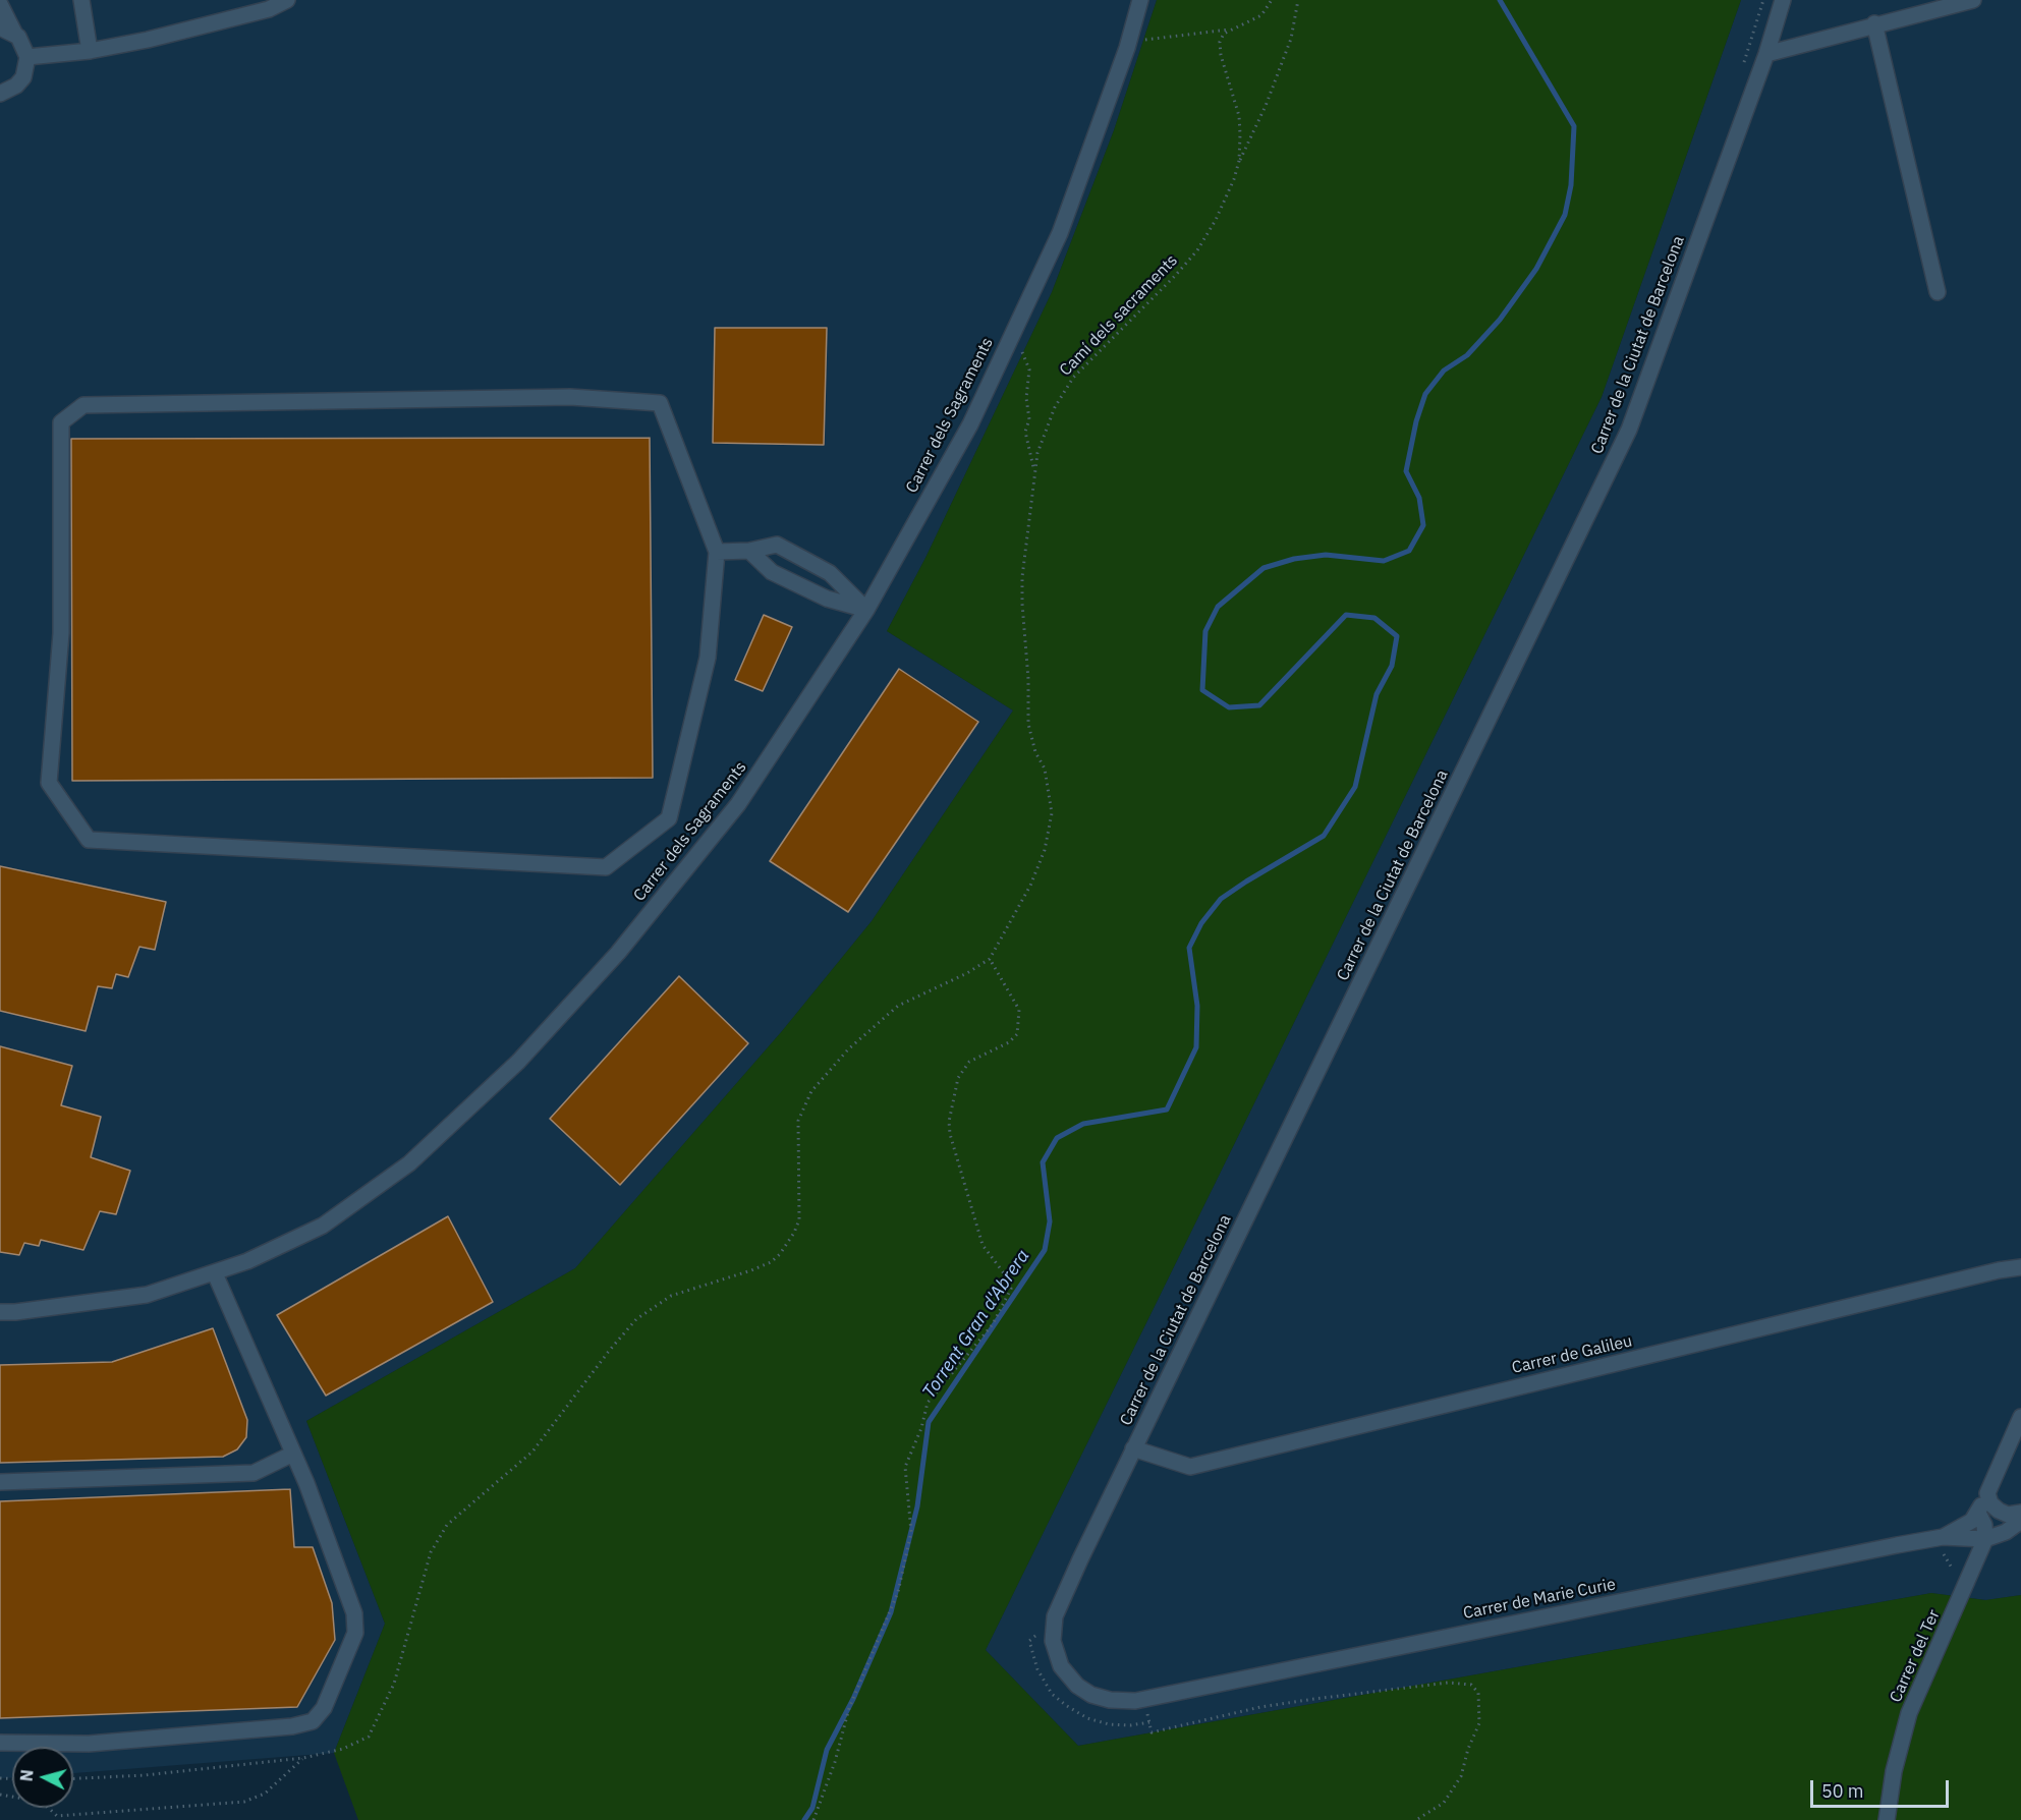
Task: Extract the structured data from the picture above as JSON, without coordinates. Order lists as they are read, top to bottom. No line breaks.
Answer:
{"streets":{"street":["Carrer de la Ciutat de Barcelona","Carrer dels Sagraments","Carrer de Galileu","Carrer de Marie Curie","Carrer del Ter"],"path":["Camí dels sacraments"]},"crossings":[["Carrer de la Ciutat de Barcelona","Carrer de Galileu"],["Carrer de la Ciutat de Barcelona","Carrer de Marie Curie"],["Carrer de Marie Curie","Carrer del Ter"]],"water":["Torrent Gran d'Abrera"],"scale_bar":"50 m","north":"left"}
